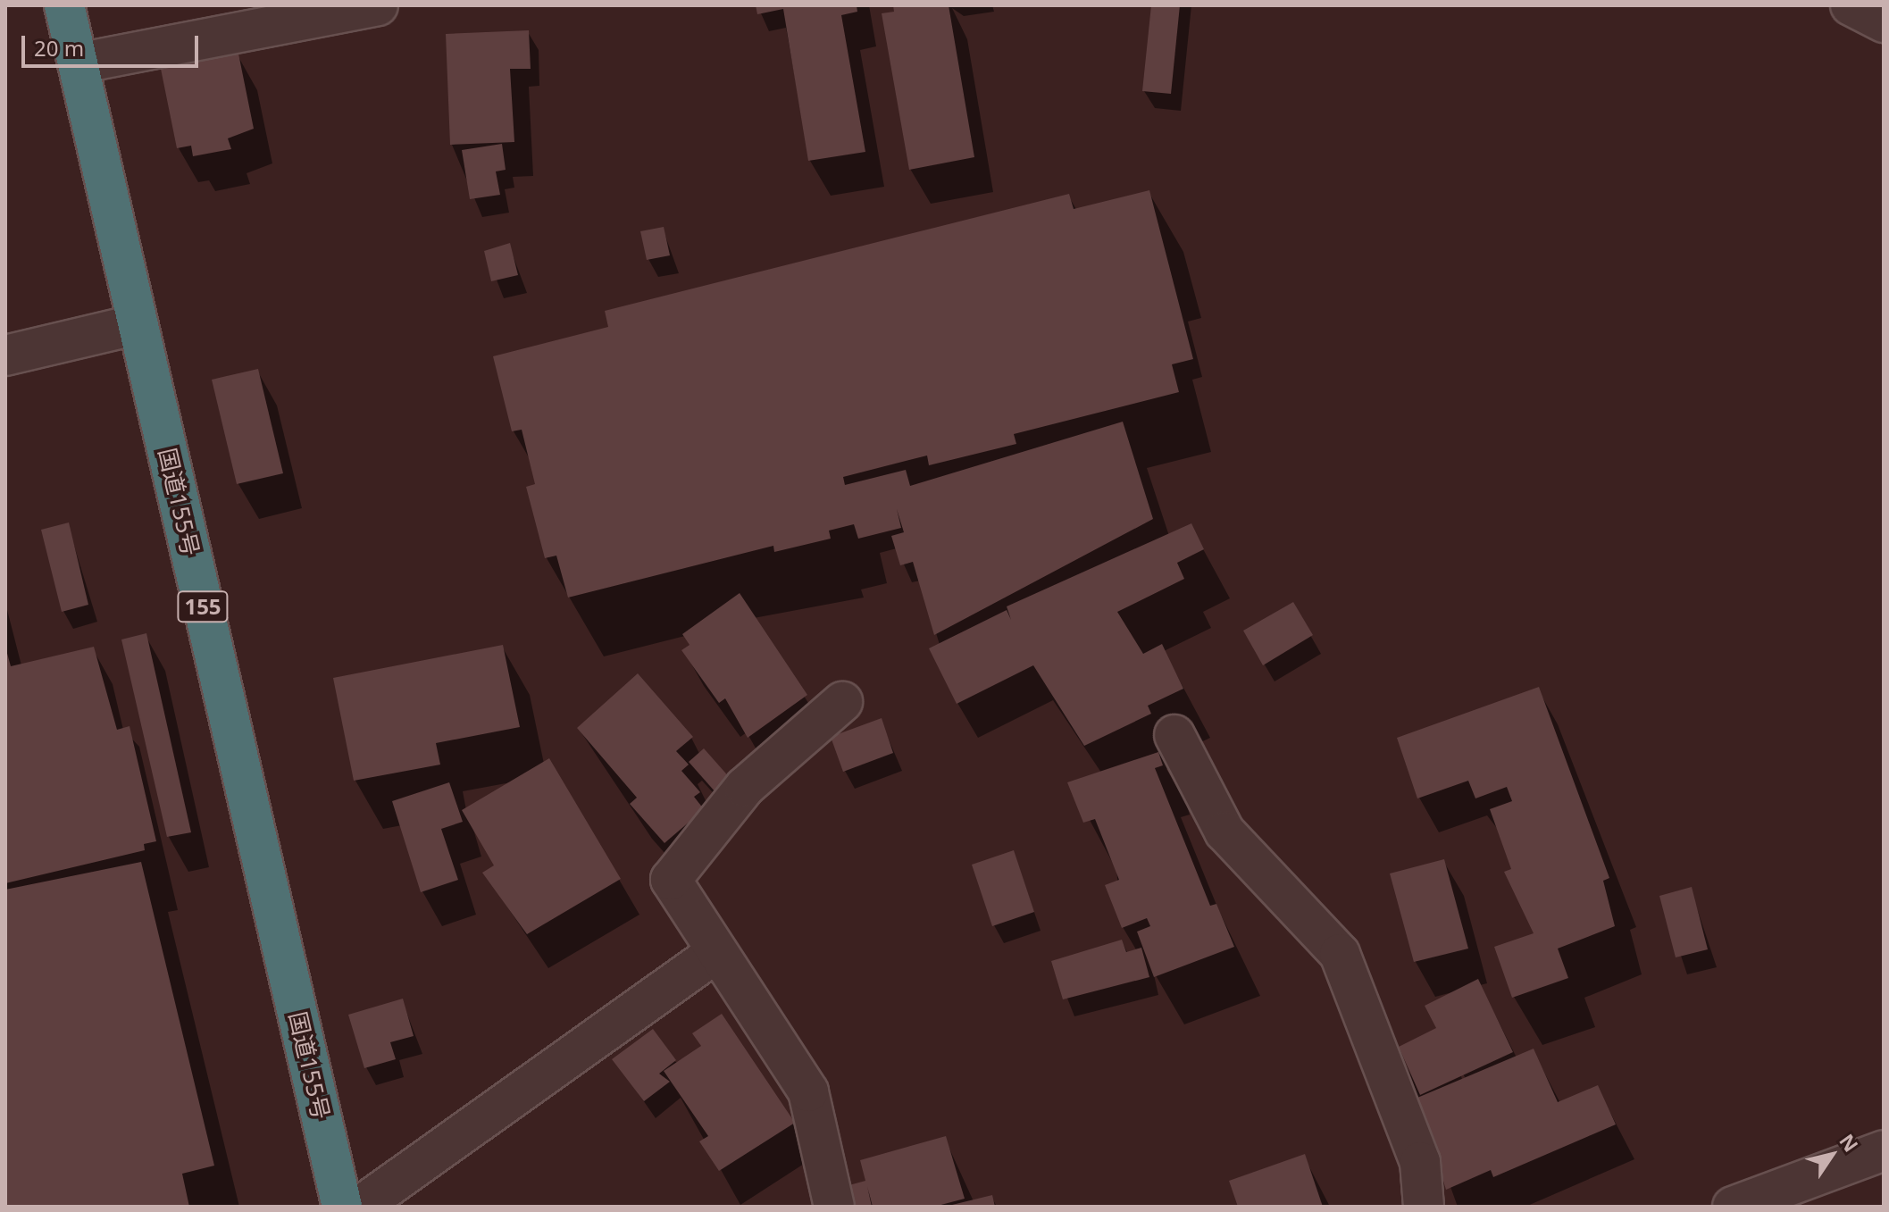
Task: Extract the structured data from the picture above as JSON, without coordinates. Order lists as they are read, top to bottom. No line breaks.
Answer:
{"streets":{"highway":["国道155号","155"]},"scale_bar":"20 m","north":"top right"}
